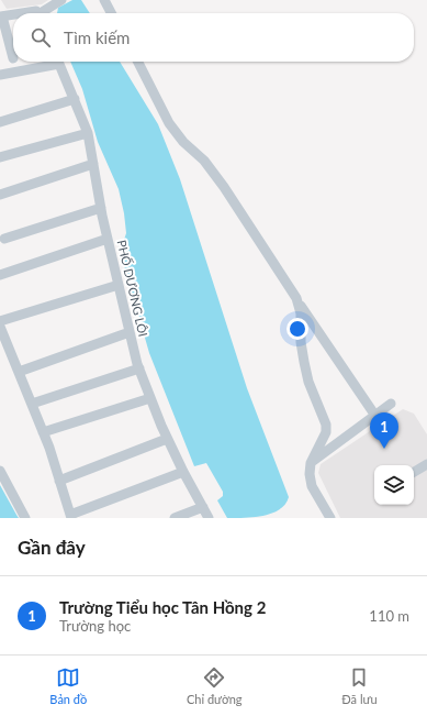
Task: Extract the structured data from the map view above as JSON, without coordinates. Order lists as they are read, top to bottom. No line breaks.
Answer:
{"streets":{"street":["PHỐ DƯƠNG LÔI"]},"page":{"search":"Tìm kiếm","pins":"1","heading":"Gần đây","list":[{"mark":"1","name":"Trường Tiểu học Tân Hồng 2","note":"Trường học","value":"110 m"}],"nav":["Bản đồ","Chỉ đường","Đã lưu"]}}
